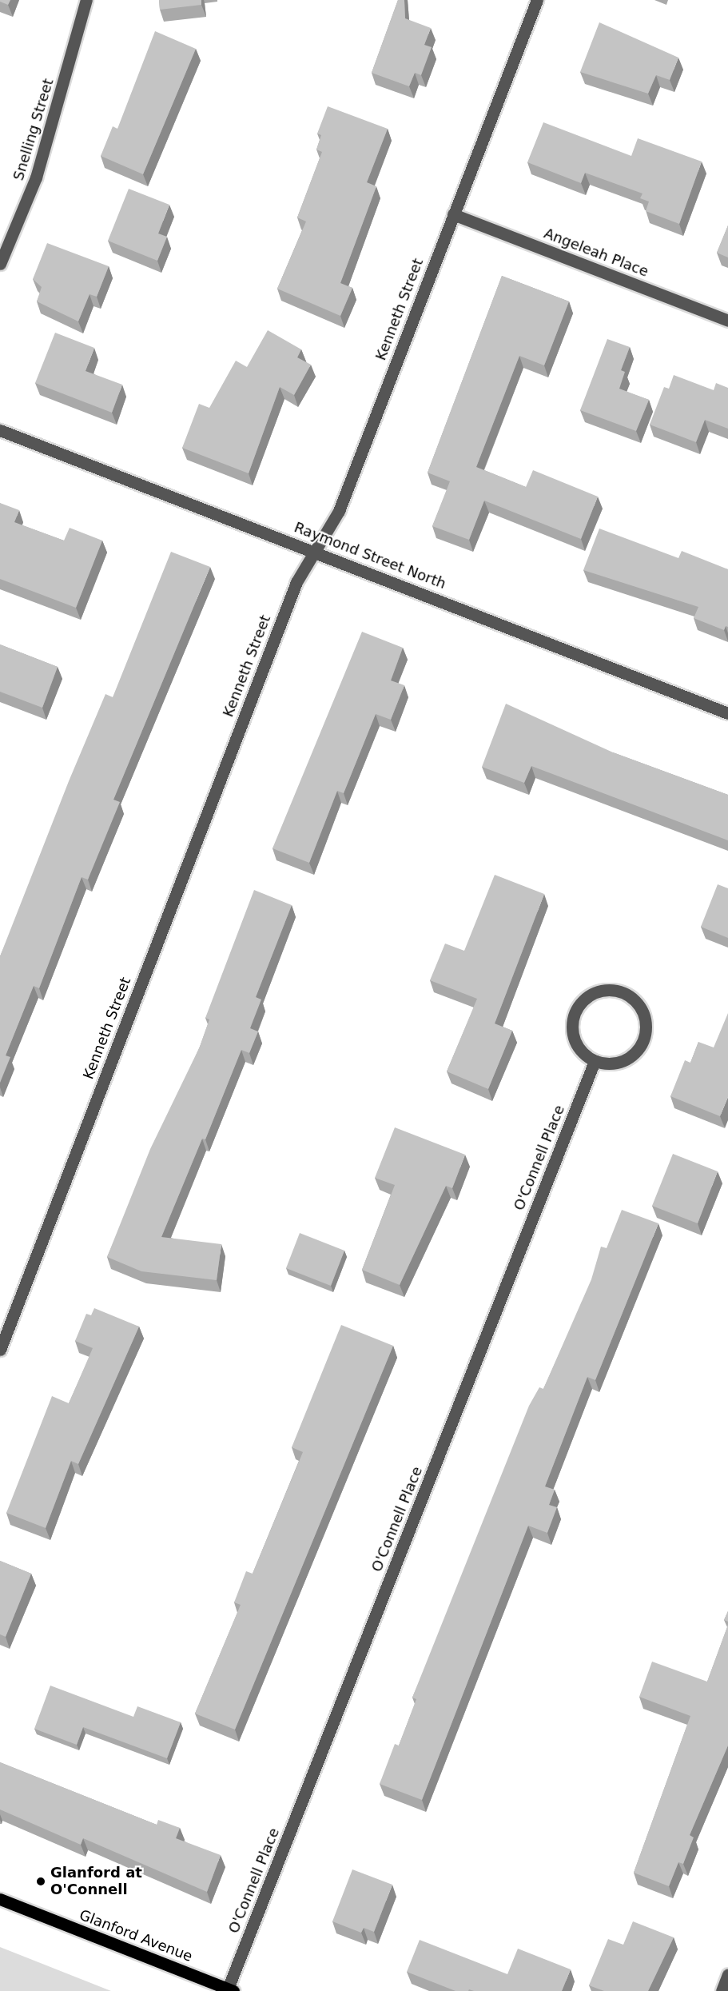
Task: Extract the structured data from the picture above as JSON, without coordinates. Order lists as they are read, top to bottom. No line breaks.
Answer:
{"streets":{"main road":["Glanford Avenue"],"street":["Snelling Street","Angeleah Place","Kenneth Street","Raymond Street North","O'Connell Place"]},"crossings":[["Angeleah Place","Kenneth Street"],["Kenneth Street","Raymond Street North"],["O'Connell Place","Glanford Avenue"]],"places":["Glanford at O'Connell"]}
